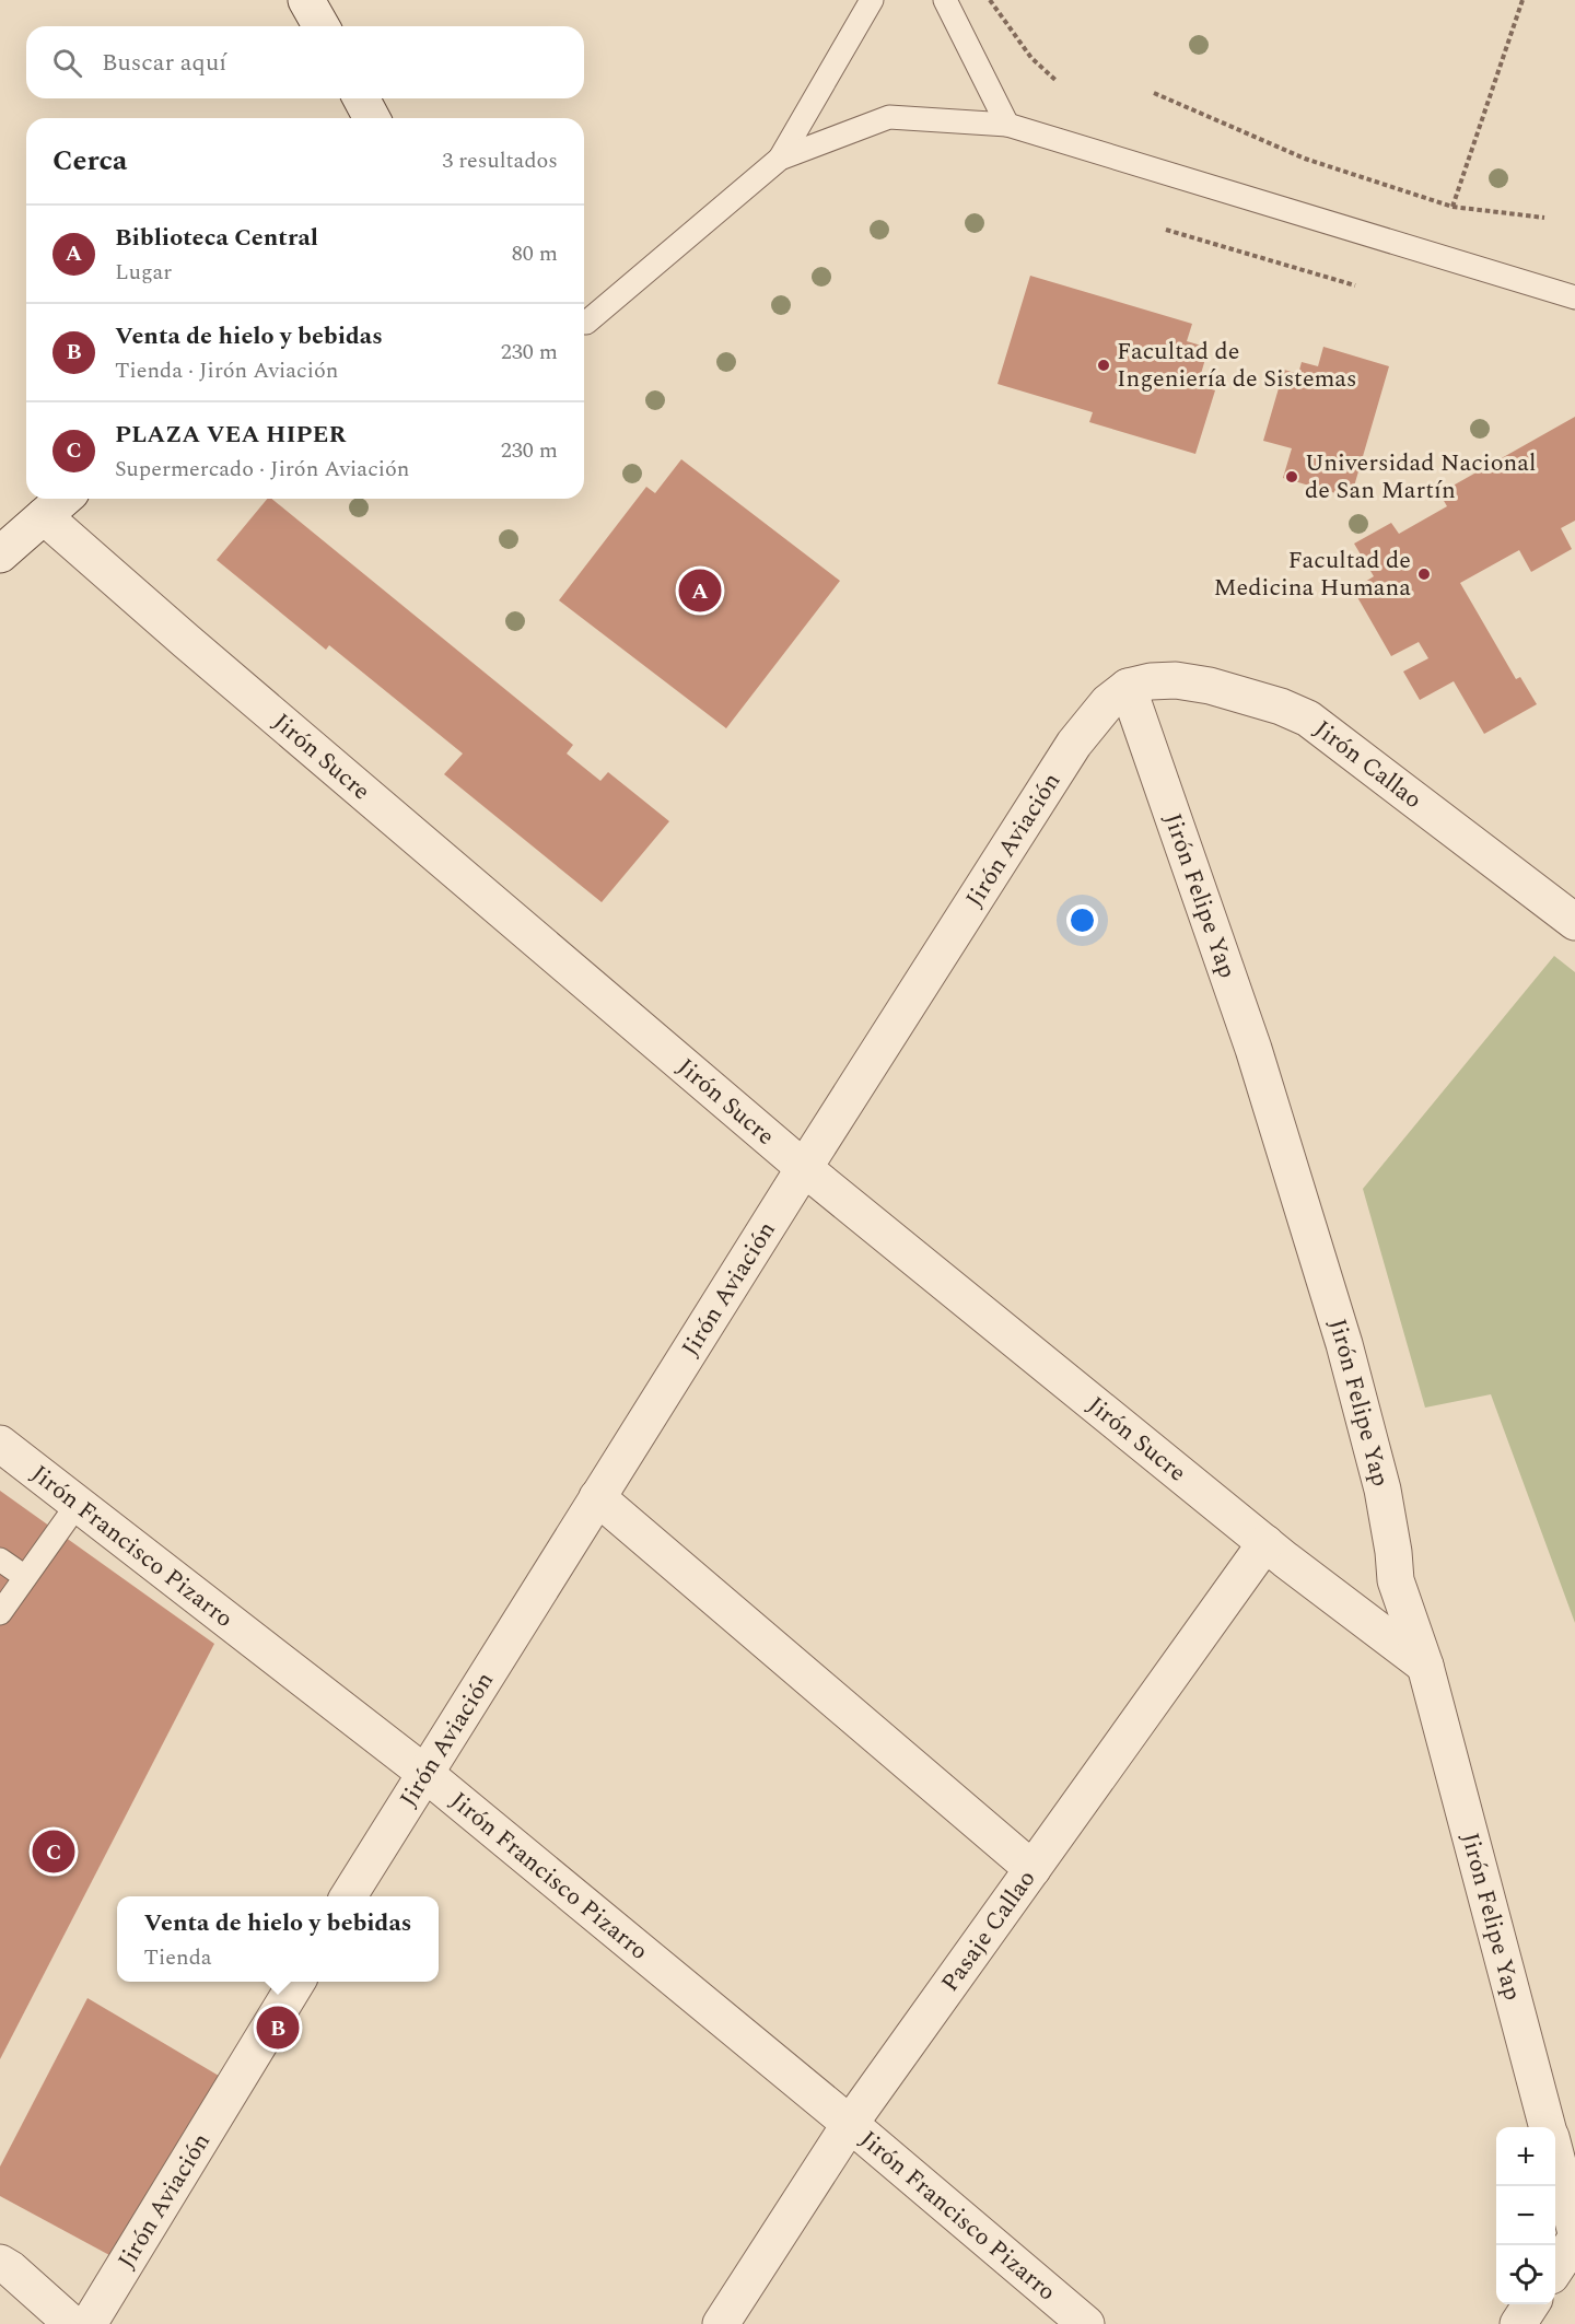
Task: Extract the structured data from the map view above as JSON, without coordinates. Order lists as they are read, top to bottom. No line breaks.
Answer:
{"streets":{"street":["Jirón Sucre","Jirón Callao","Jirón Aviación","Jirón Felipe Yap","Jirón Francisco Pizarro","Pasaje Callao"]},"crossings":[["Jirón Sucre","Jirón Aviación"],["Jirón Sucre","Jirón Felipe Yap"],["Jirón Sucre","Pasaje Callao"],["Jirón Callao","Jirón Aviación"],["Jirón Callao","Jirón Felipe Yap"],["Jirón Aviación","Jirón Felipe Yap"],["Jirón Aviación","Jirón Francisco Pizarro"],["Jirón Francisco Pizarro","Pasaje Callao"]],"places":["Facultad de Ingeniería de Sistemas","Universidad Nacional de San Martín","Facultad de Medicina Humana"],"page":{"search":"Buscar aquí","heading":["Cerca","3 resultados"],"list":[{"mark":"A","name":"Biblioteca Central","note":"Lugar","value":"80 m"},{"mark":"B","name":"Venta de hielo y bebidas","note":"Tienda · Jirón Aviación","value":"230 m"},{"mark":"C","name":"PLAZA VEA HIPER","note":"Supermercado · Jirón Aviación","value":"230 m"}],"pins":["A","C","B"],"popup":["Venta de hielo y bebidas","Tienda"],"map_buttons":["+","−"]}}
